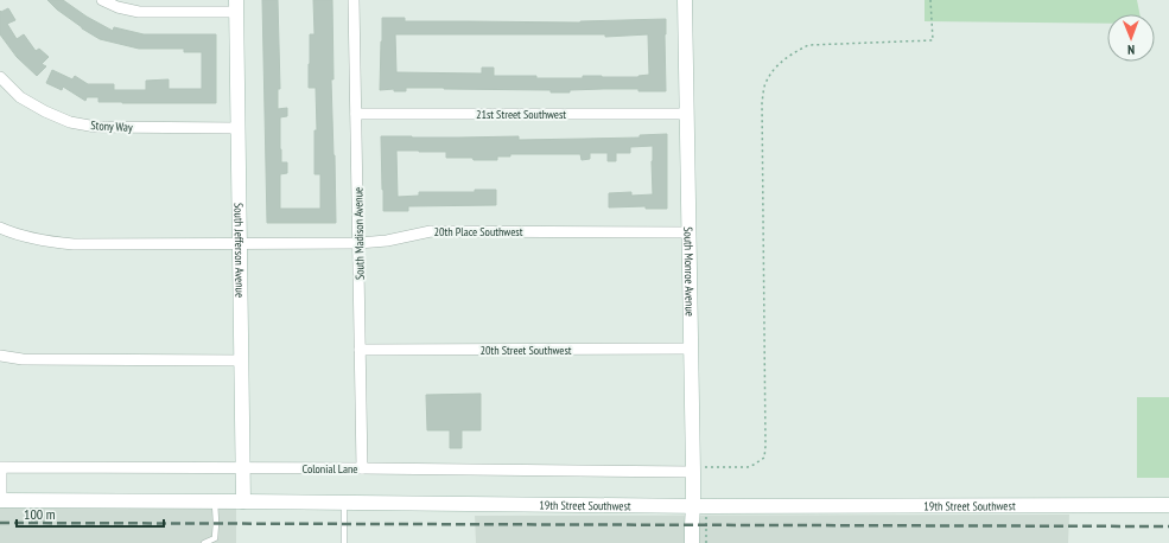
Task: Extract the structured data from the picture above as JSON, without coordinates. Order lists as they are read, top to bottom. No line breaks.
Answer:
{"streets":{"main road":["South Jefferson Avenue","South Monroe Avenue","19th Street Southwest"],"street":["21st Street Southwest","Stony Way","20th Place Southwest","South Madison Avenue","20th Street Southwest","Colonial Lane"]},"crossings":[["21st Street Southwest","South Madison Avenue"],["21st Street Southwest","South Monroe Avenue"],["Stony Way","South Jefferson Avenue"],["20th Place Southwest","South Madison Avenue"],["20th Place Southwest","South Jefferson Avenue"],["20th Place Southwest","South Monroe Avenue"],["South Madison Avenue","20th Street Southwest"],["South Madison Avenue","Colonial Lane"],["South Jefferson Avenue","Colonial Lane"],["South Jefferson Avenue","19th Street Southwest"],["South Monroe Avenue","20th Street Southwest"],["South Monroe Avenue","Colonial Lane"],["South Monroe Avenue","19th Street Southwest"],["Colonial Lane","19th Street Southwest"]],"scale_bar":"100 m","north":"bottom"}
